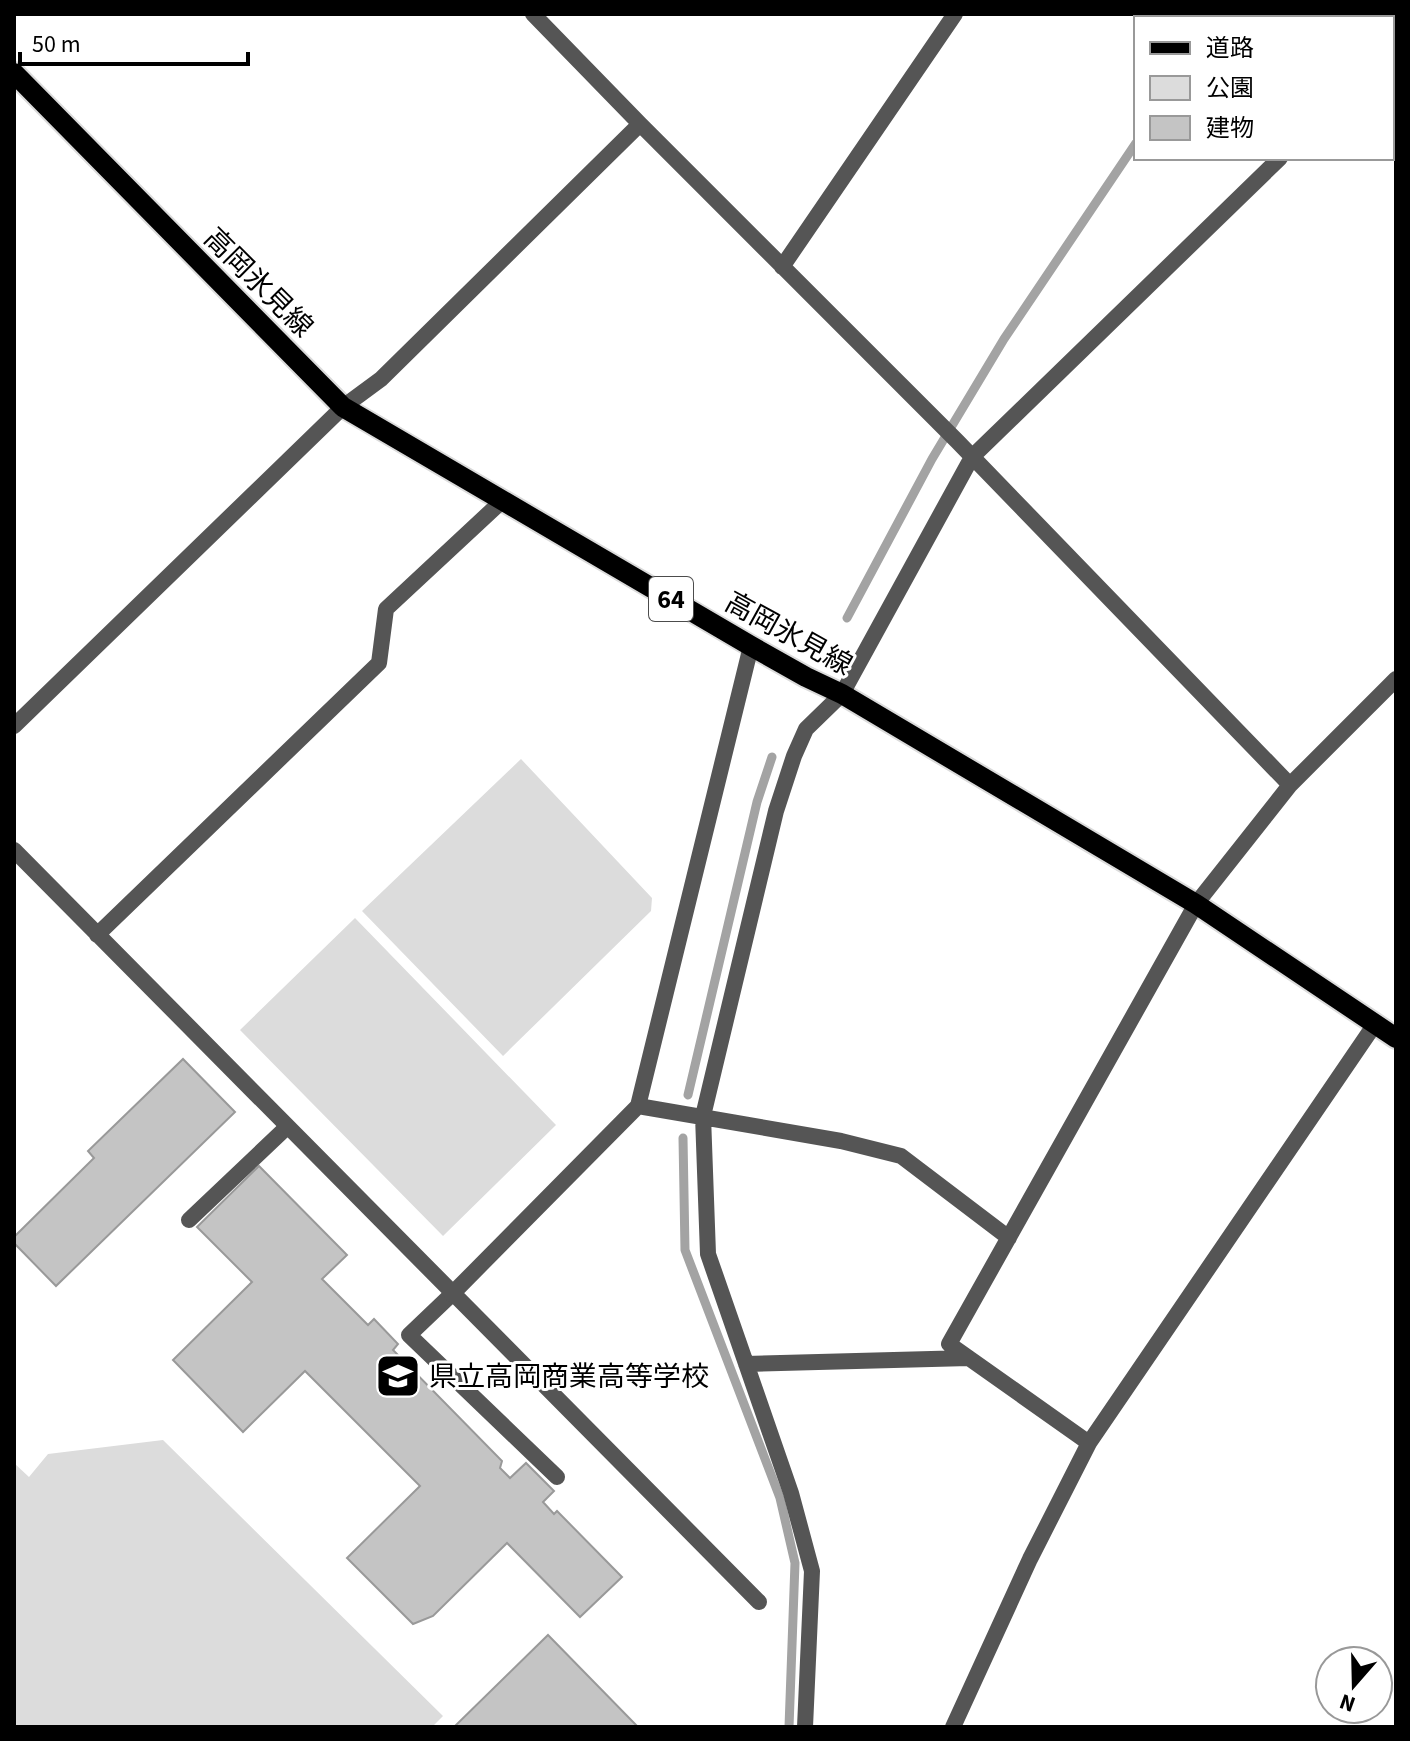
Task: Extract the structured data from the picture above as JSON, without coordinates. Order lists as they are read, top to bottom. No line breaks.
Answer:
{"streets":{"main road":["高岡氷見線","64"]},"places":{"school or university":["県立高岡商業高等学校"]},"legend":["道路","公園","建物"],"scale_bar":"50 m","north":"bottom"}
